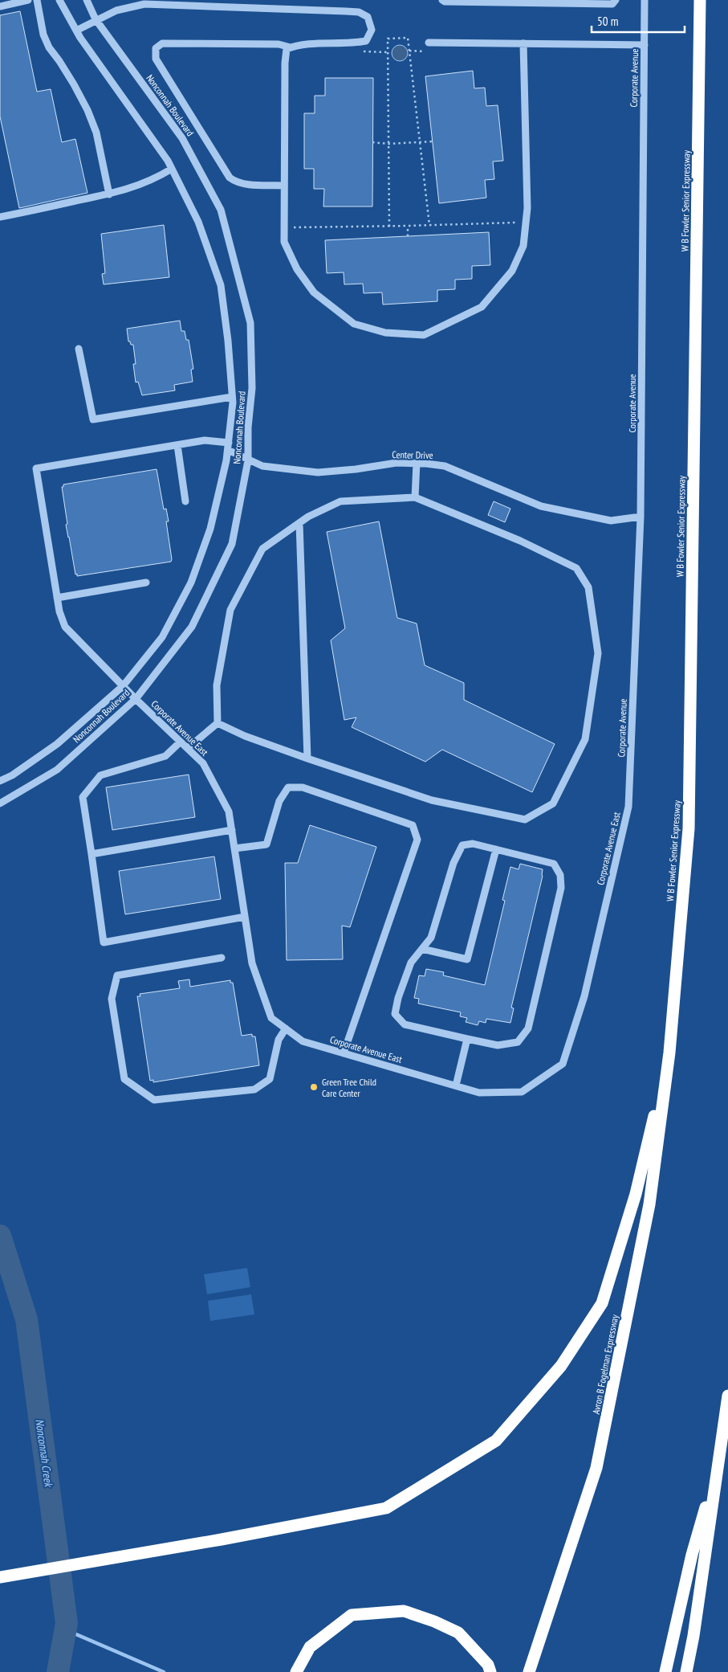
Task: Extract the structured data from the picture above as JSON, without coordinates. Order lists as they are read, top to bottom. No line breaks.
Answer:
{"streets":{"highway":["W B Fowler Senior Expressway","Avron B Fogelman Expressway"],"street":["Corporate Avenue","Nonconnah Boulevard","Center Drive","Corporate Avenue East"]},"crossings":[["Corporate Avenue","Center Drive"],["Corporate Avenue","Corporate Avenue East"],["Nonconnah Boulevard","Center Drive"],["Nonconnah Boulevard","Corporate Avenue East"],["W B Fowler Senior Expressway","Avron B Fogelman Expressway"]],"water":["Nonconnah Creek"],"places":["Green Tree Child Care Center"],"scale_bar":"50 m"}
